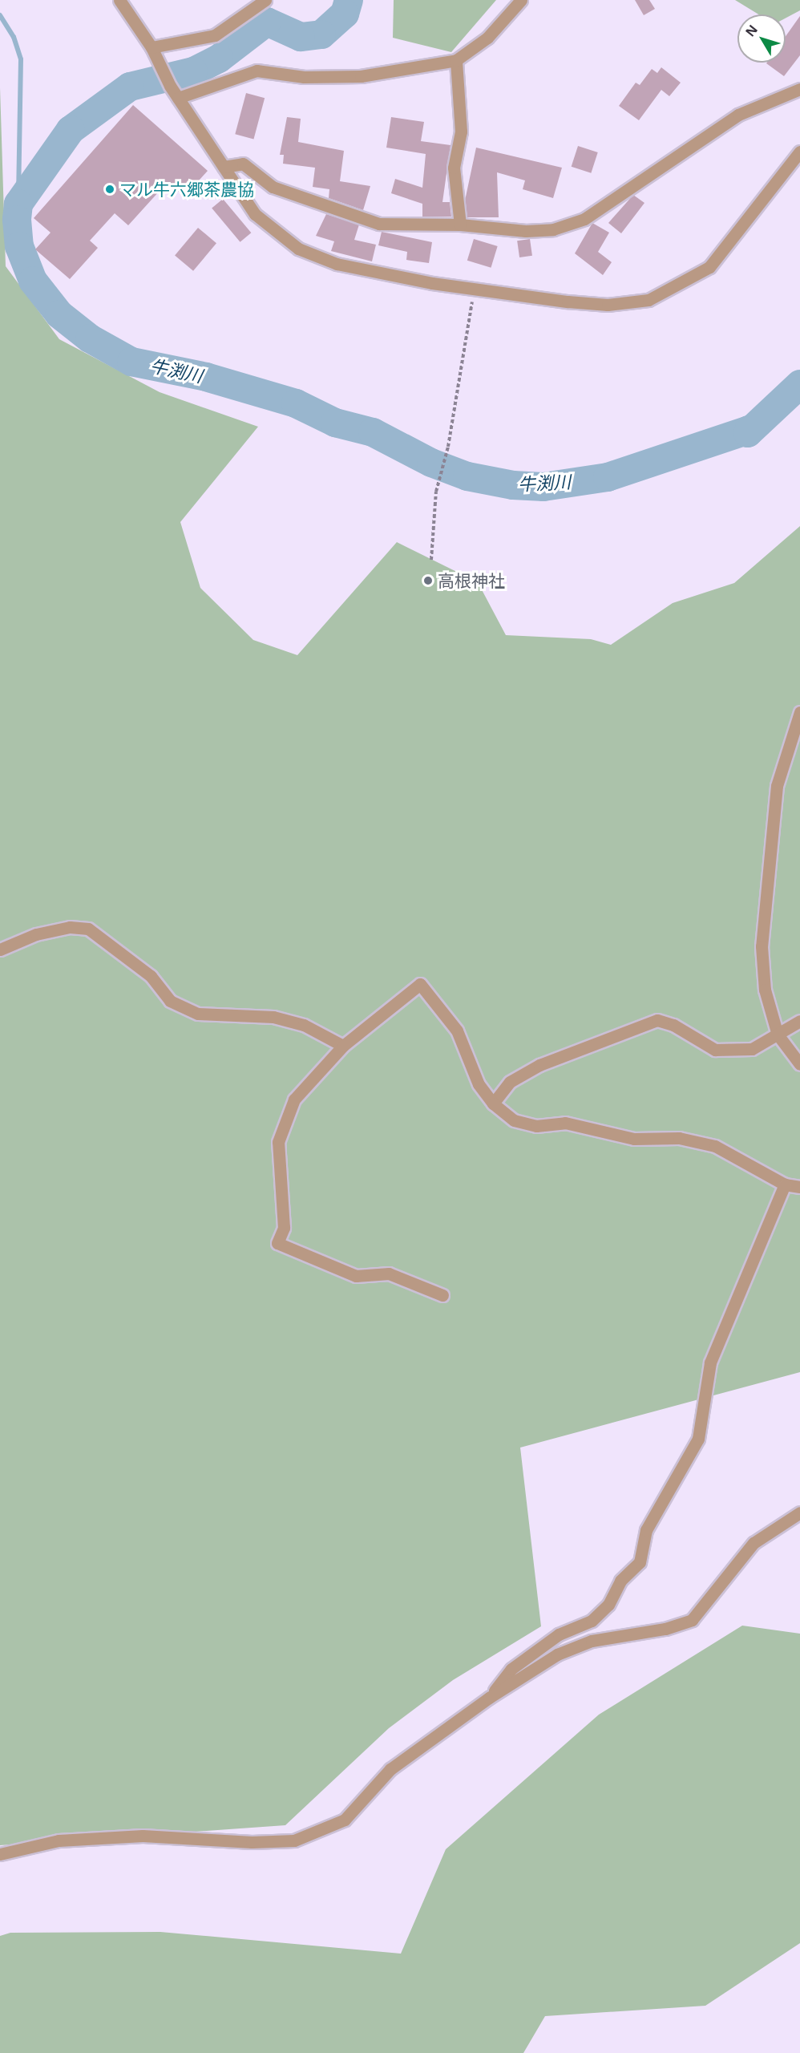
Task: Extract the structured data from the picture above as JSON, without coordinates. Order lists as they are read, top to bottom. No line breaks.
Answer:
{"water":["牛渕川"],"places":["マル牛六郷茶農協","高根神社"],"north":"top left"}
